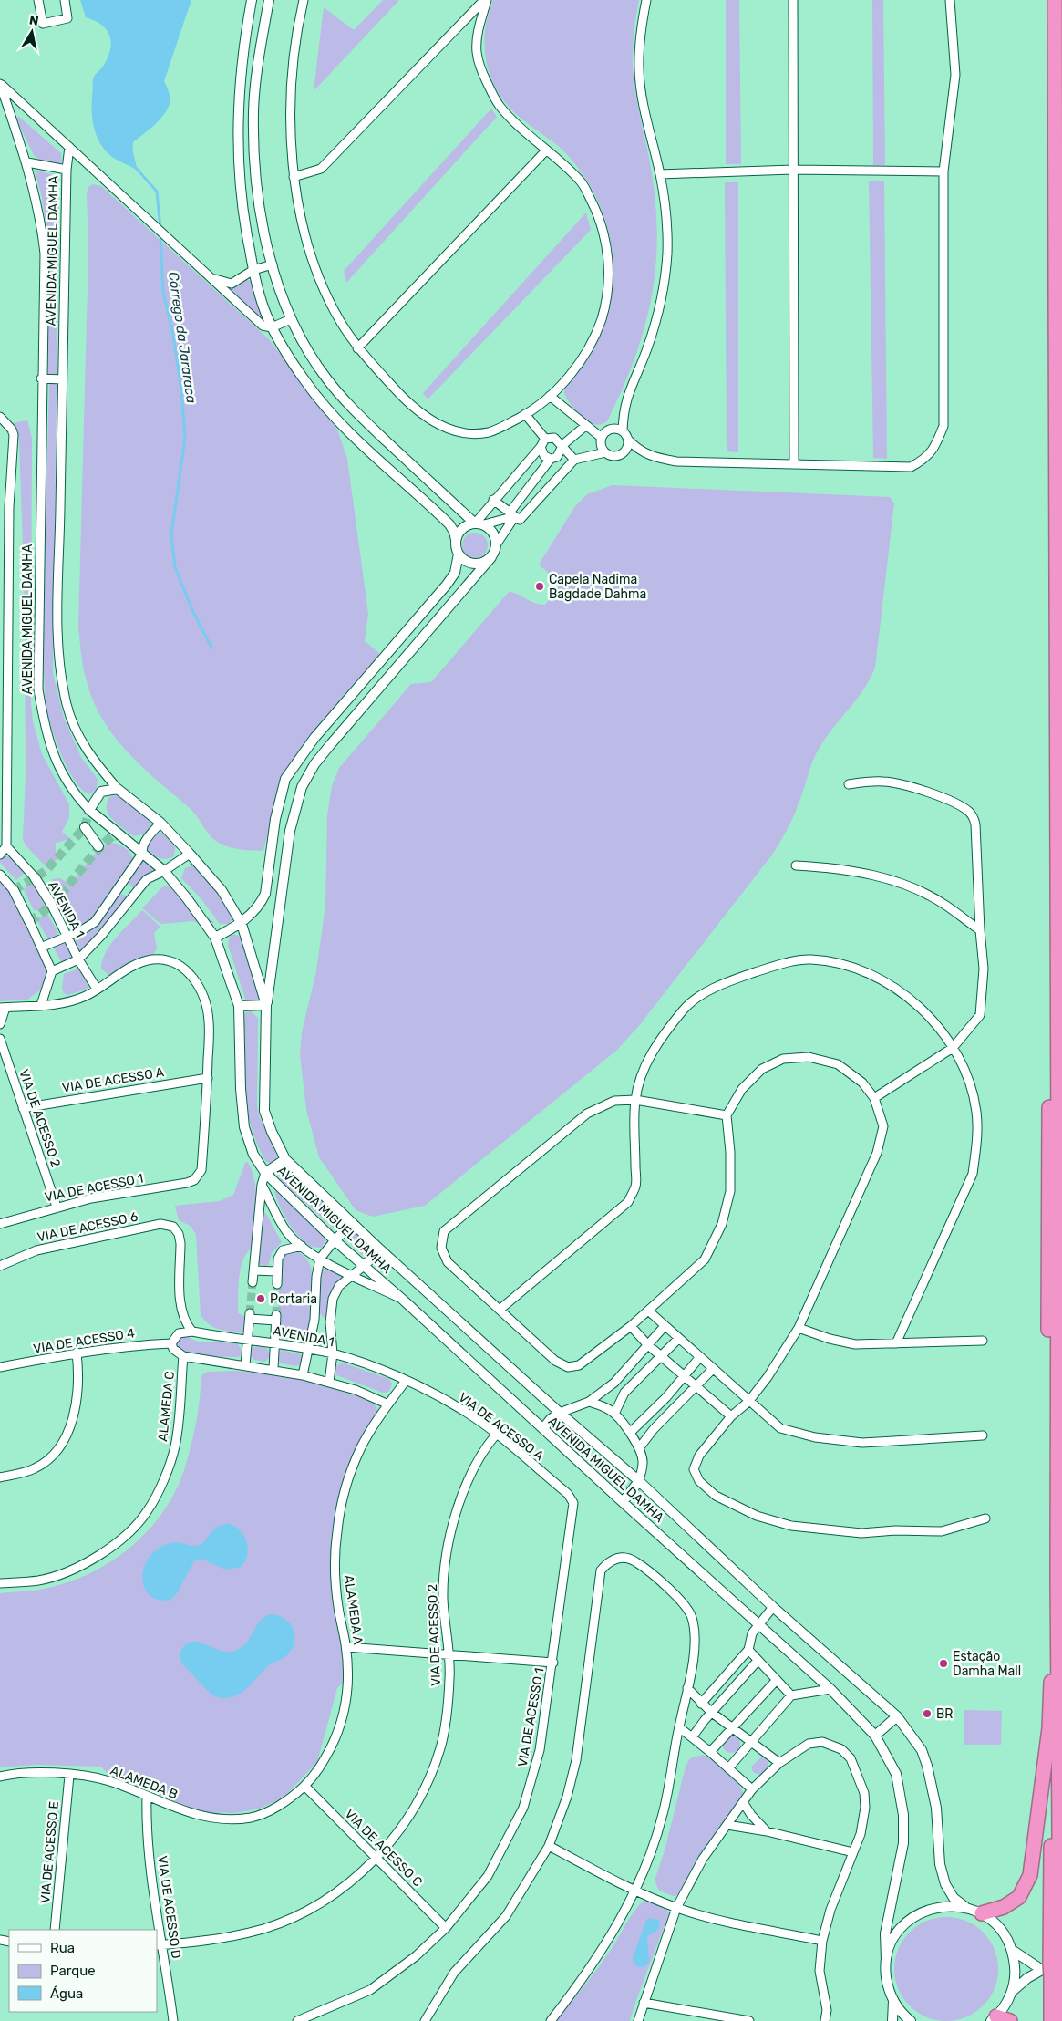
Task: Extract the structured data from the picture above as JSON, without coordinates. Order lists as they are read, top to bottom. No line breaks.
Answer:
{"streets":{"street":["AVENIDA MIGUEL DAMHA","AVENIDA 1","VIA DE ACESSO A","VIA DE ACESSO 2","VIA DE ACESSO 1","VIA DE ACESSO 6","VIA DE ACESSO 4","ALAMEDA C","ALAMEDA A","ALAMEDA B","VIA DE ACESSO C","VIA DE ACESSO E","VIA DE ACESSO D"]},"crossings":[["AVENIDA 1","VIA DE ACESSO A"],["AVENIDA 1","VIA DE ACESSO 6"],["AVENIDA 1","ALAMEDA A"],["VIA DE ACESSO A","VIA DE ACESSO 2"],["VIA DE ACESSO A","VIA DE ACESSO 1"],["VIA DE ACESSO A","ALAMEDA A"],["VIA DE ACESSO 2","VIA DE ACESSO 1"],["VIA DE ACESSO 2","VIA DE ACESSO C"],["VIA DE ACESSO 2","VIA DE ACESSO D"],["VIA DE ACESSO 1","VIA DE ACESSO C"],["VIA DE ACESSO 4","ALAMEDA C"],["ALAMEDA A","ALAMEDA B"],["ALAMEDA A","VIA DE ACESSO C"],["ALAMEDA B","VIA DE ACESSO E"],["ALAMEDA B","VIA DE ACESSO D"]],"water":["Córrego da Jararaca"],"places":["Capela Nadima Bagdade Dahma","Portaria","Estação Damha Mall","BR"],"legend":["Rua","Parque","Água"],"north":"top"}
